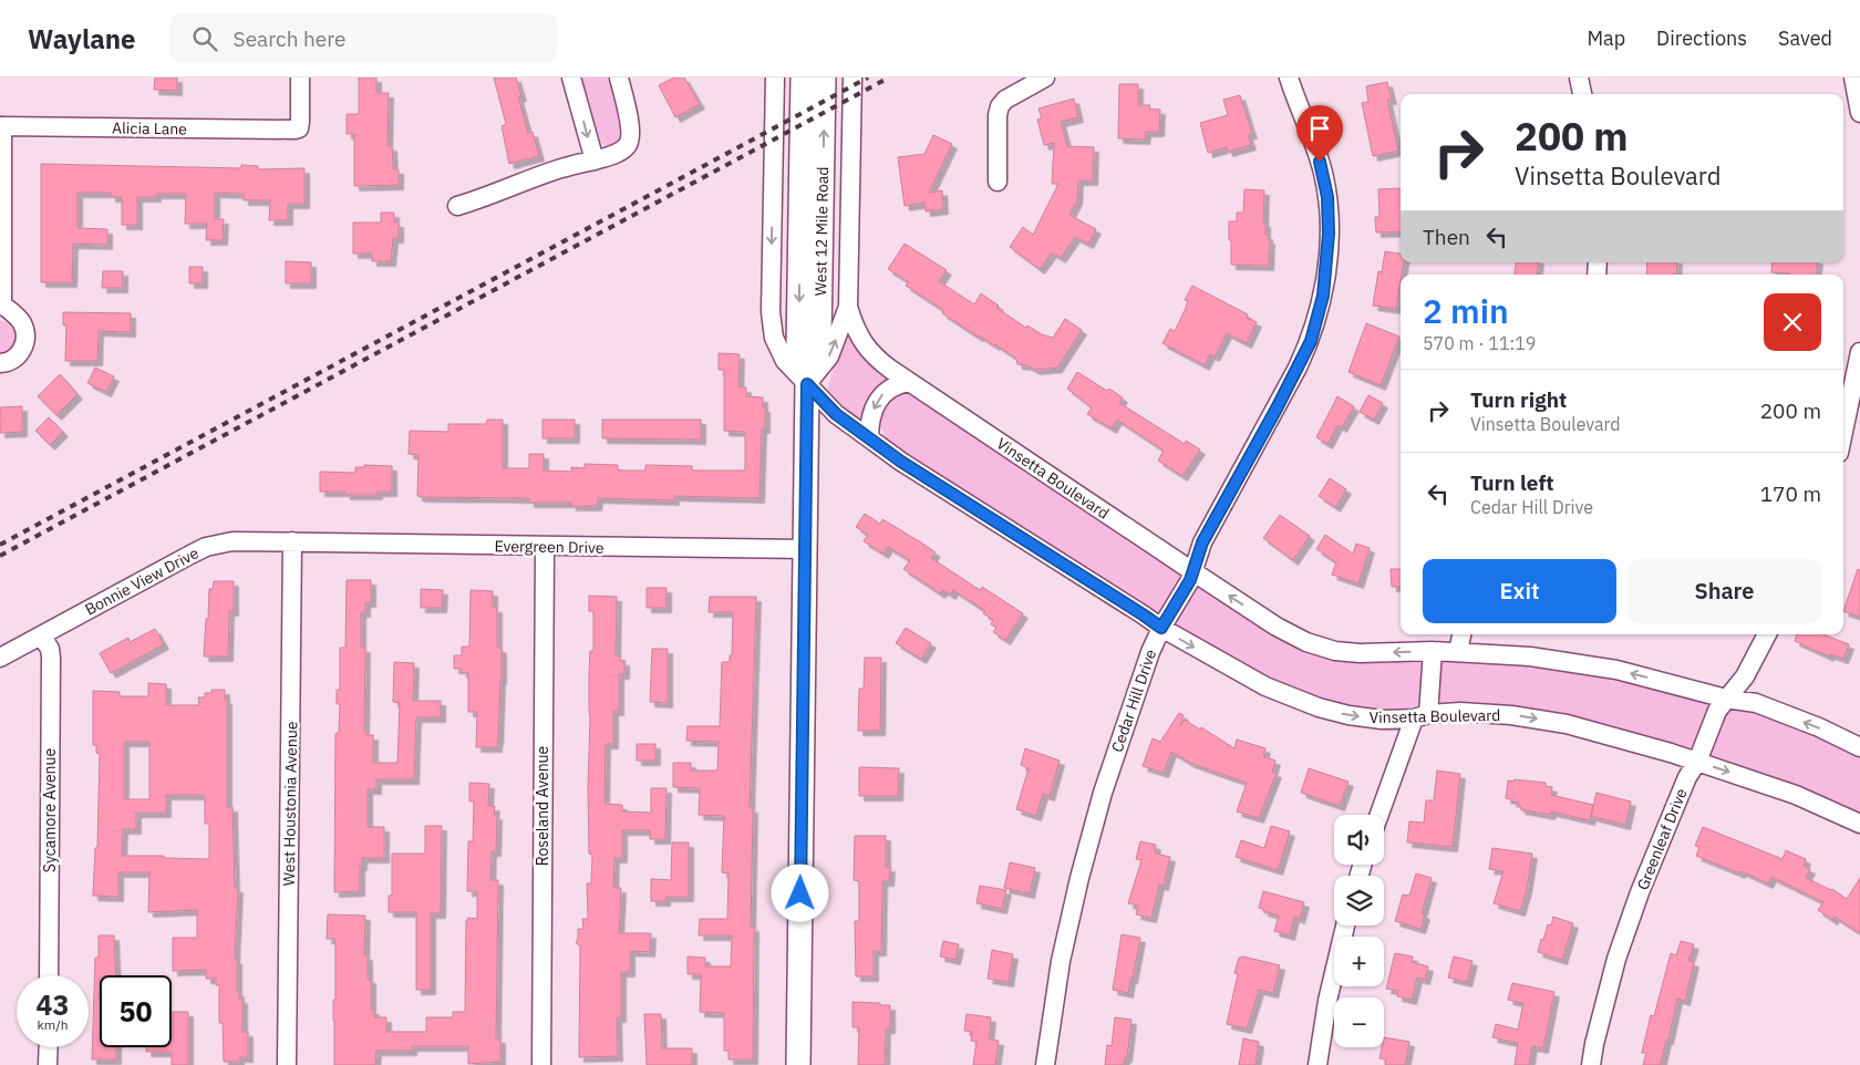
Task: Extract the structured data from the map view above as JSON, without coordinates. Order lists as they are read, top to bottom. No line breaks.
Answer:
{"streets":{"main road":["West 12 Mile Road"],"street":["Alicia Lane","Vinsetta Boulevard","Evergreen Drive","Bonnie View Drive","Cedar Hill Drive","West Houstonia Avenue","Roseland Avenue","Sycamore Avenue","Greenleaf Drive"]},"crossings":[["West 12 Mile Road","Vinsetta Boulevard"],["West 12 Mile Road","Evergreen Drive"],["Vinsetta Boulevard","Cedar Hill Drive"],["Vinsetta Boulevard","Greenleaf Drive"],["Evergreen Drive","Bonnie View Drive"],["Evergreen Drive","West Houstonia Avenue"],["Evergreen Drive","Roseland Avenue"],["Bonnie View Drive","West Houstonia Avenue"],["Bonnie View Drive","Sycamore Avenue"]],"page":{"header":"Waylane","search":"Search here","nav":["Map","Directions","Saved"],"turn":["200 m","Vinsetta Boulevard"],"then":"Then","heading":["2 min","570 m · 11:19"],"list":[{"name":"Turn right","note":"Vinsetta Boulevard","value":"200 m"},{"name":"Turn left","note":"Cedar Hill Drive","value":"170 m"}],"buttons":["Exit","Share"],"map_buttons":["+","−"],"speed":"43 km/h","limit":"50"}}
